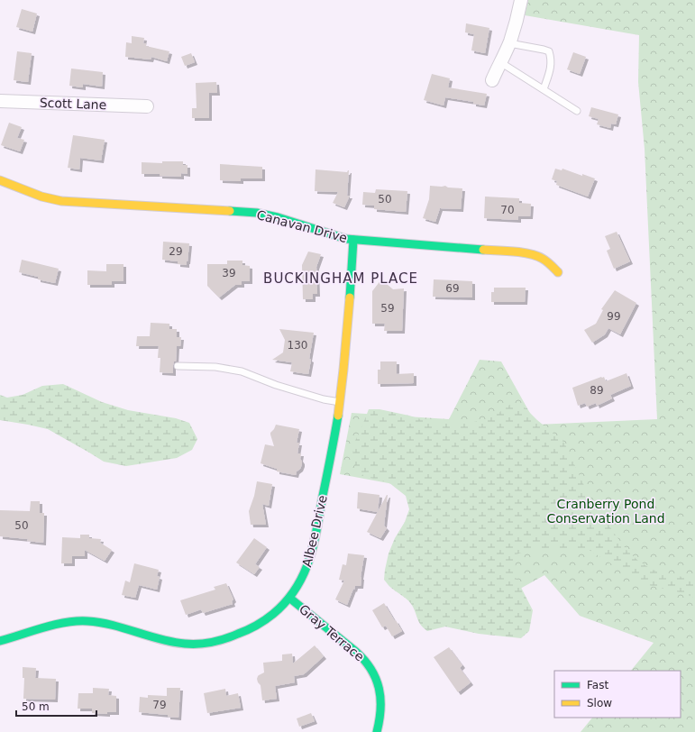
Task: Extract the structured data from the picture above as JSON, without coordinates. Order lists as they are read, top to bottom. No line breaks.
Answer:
{"streets":{"street":["Scott Lane","Canavan Drive","Albee Drive","Gray Terrace"]},"crossings":[["Canavan Drive","Albee Drive"],["Albee Drive","Gray Terrace"]],"districts":["BUCKINGHAM PLACE"],"parks":["Cranberry Pond Conservation Land"],"house_numbers":["50","70","29","39","69","59","99","130","89","50","79"],"legend":["Fast","Slow"],"scale_bar":"50 m"}
